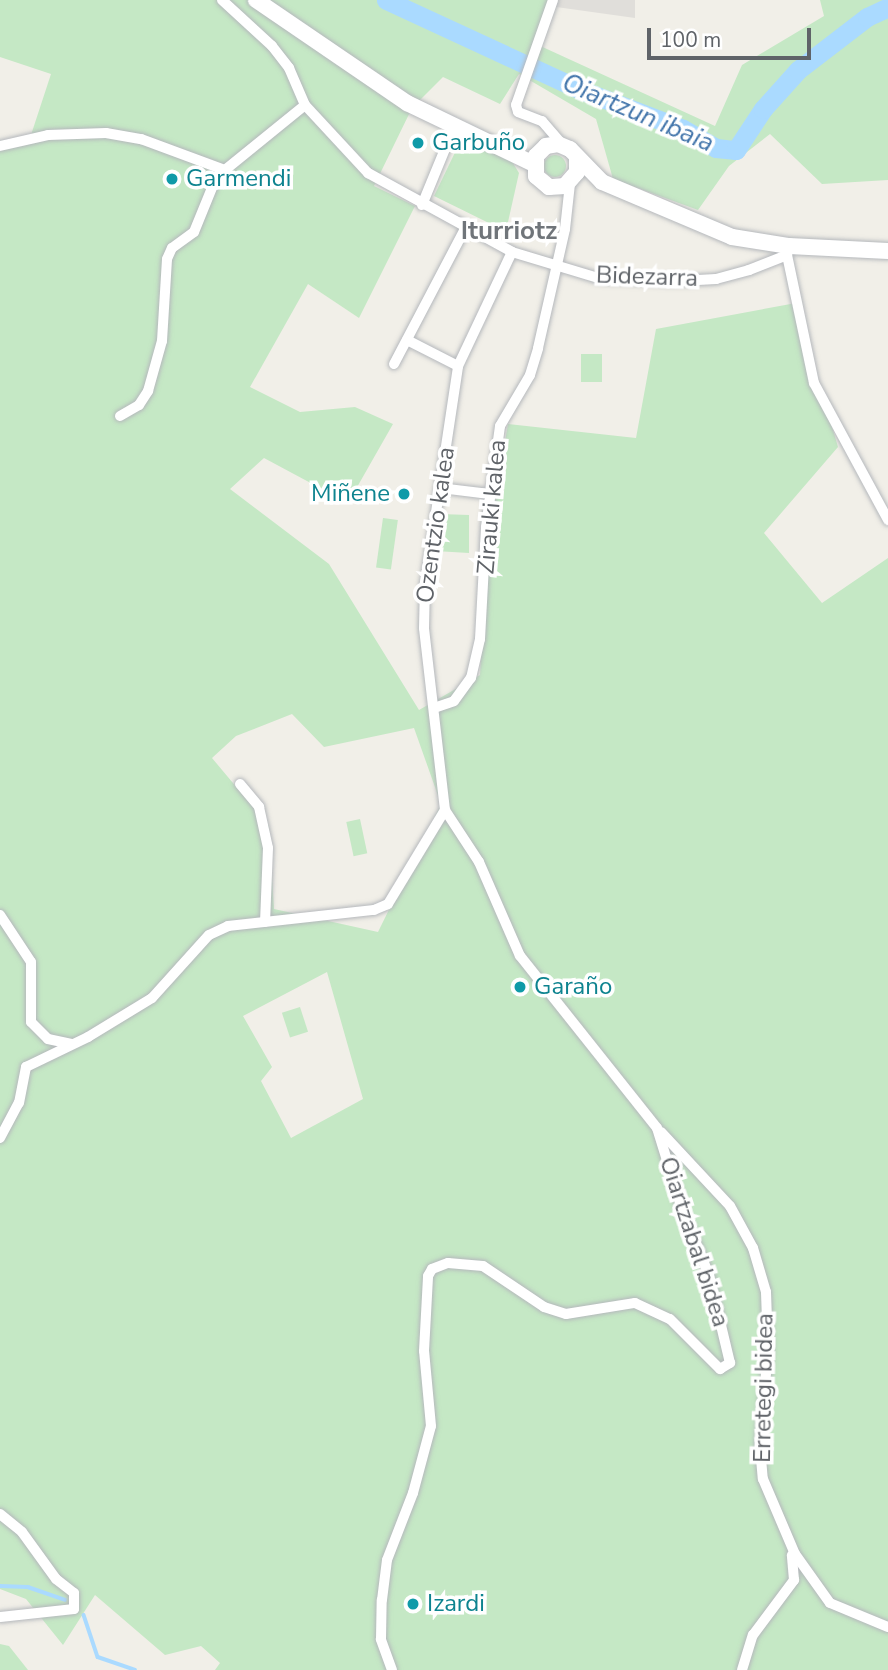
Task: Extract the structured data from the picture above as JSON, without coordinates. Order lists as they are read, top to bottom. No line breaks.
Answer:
{"streets":{"street":["Bidezarra","Zirauki kalea","Ozentzio kalea","Oiartzabal bidea","Erretegi bidea"]},"crossings":[["Bidezarra","Zirauki kalea"],["Bidezarra","Ozentzio kalea"],["Zirauki kalea","Ozentzio kalea"],["Ozentzio kalea","Oiartzabal bidea"],["Oiartzabal bidea","Erretegi bidea"]],"districts":["Iturriotz"],"water":["Oiartzun ibaia"],"places":["Garbuño","Garmendi","Miñene","Garaño","Izardi"],"scale_bar":"100 m"}
